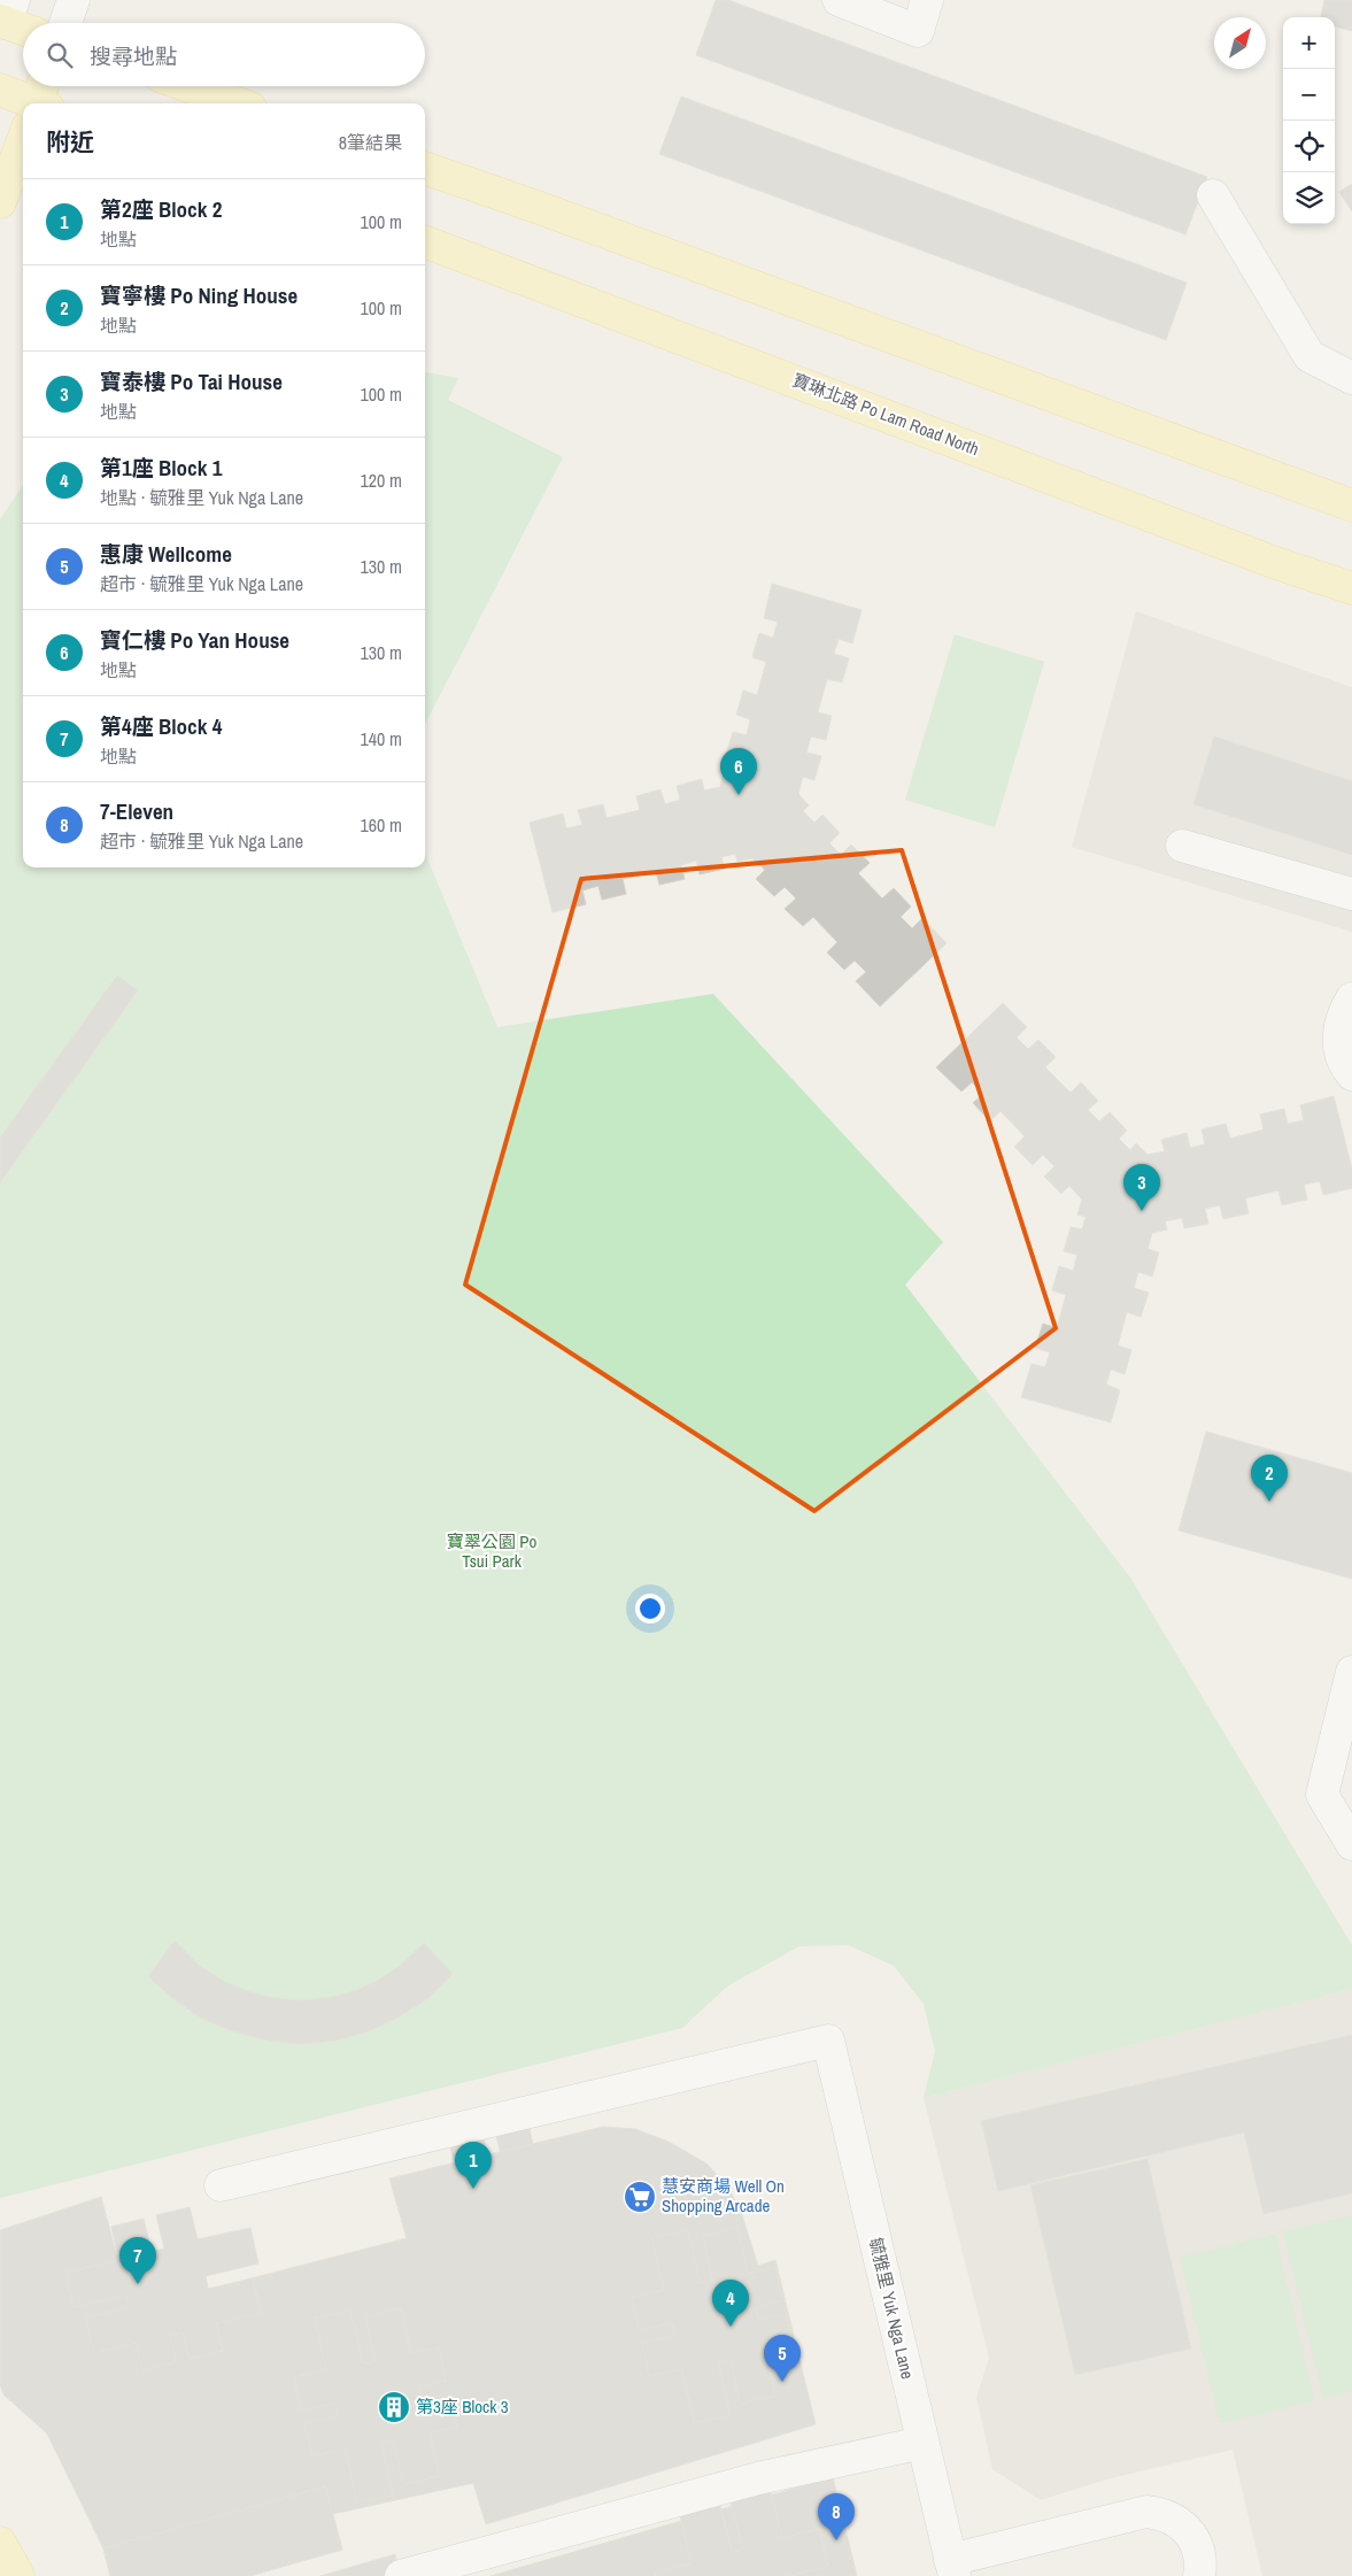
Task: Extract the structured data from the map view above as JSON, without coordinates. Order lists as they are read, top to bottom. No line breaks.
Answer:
{"streets":{"main road":["寶琳北路 Po Lam Road North"],"street":["毓雅里 Yuk Nga Lane"]},"parks":["寶翠公園 Po Tsui Park"],"places":{"supermarket":["慧安商場 Well On Shopping Arcade"],"building":["第3座 Block 3"]},"north":"top right","page":{"map_buttons":["+","−"],"search":"搜尋地點","heading":["附近","8筆結果"],"list":[{"mark":"1","name":"第2座 Block 2","note":"地點","value":"100 m"},{"mark":"2","name":"寶寧樓 Po Ning House","note":"地點","value":"100 m"},{"mark":"3","name":"寶泰樓 Po Tai House","note":"地點","value":"100 m"},{"mark":"4","name":"第1座 Block 1","note":"地點 · 毓雅里 Yuk Nga Lane","value":"120 m"},{"mark":"5","name":"惠康 Wellcome","note":"超市 · 毓雅里 Yuk Nga Lane","value":"130 m"},{"mark":"6","name":"寶仁樓 Po Yan House","note":"地點","value":"130 m"},{"mark":"7","name":"第4座 Block 4","note":"地點","value":"140 m"},{"mark":"8","name":"7-Eleven","note":"超市 · 毓雅里 Yuk Nga Lane","value":"160 m"}],"pins":["6","3","2","1","7","4","5","8"]}}
